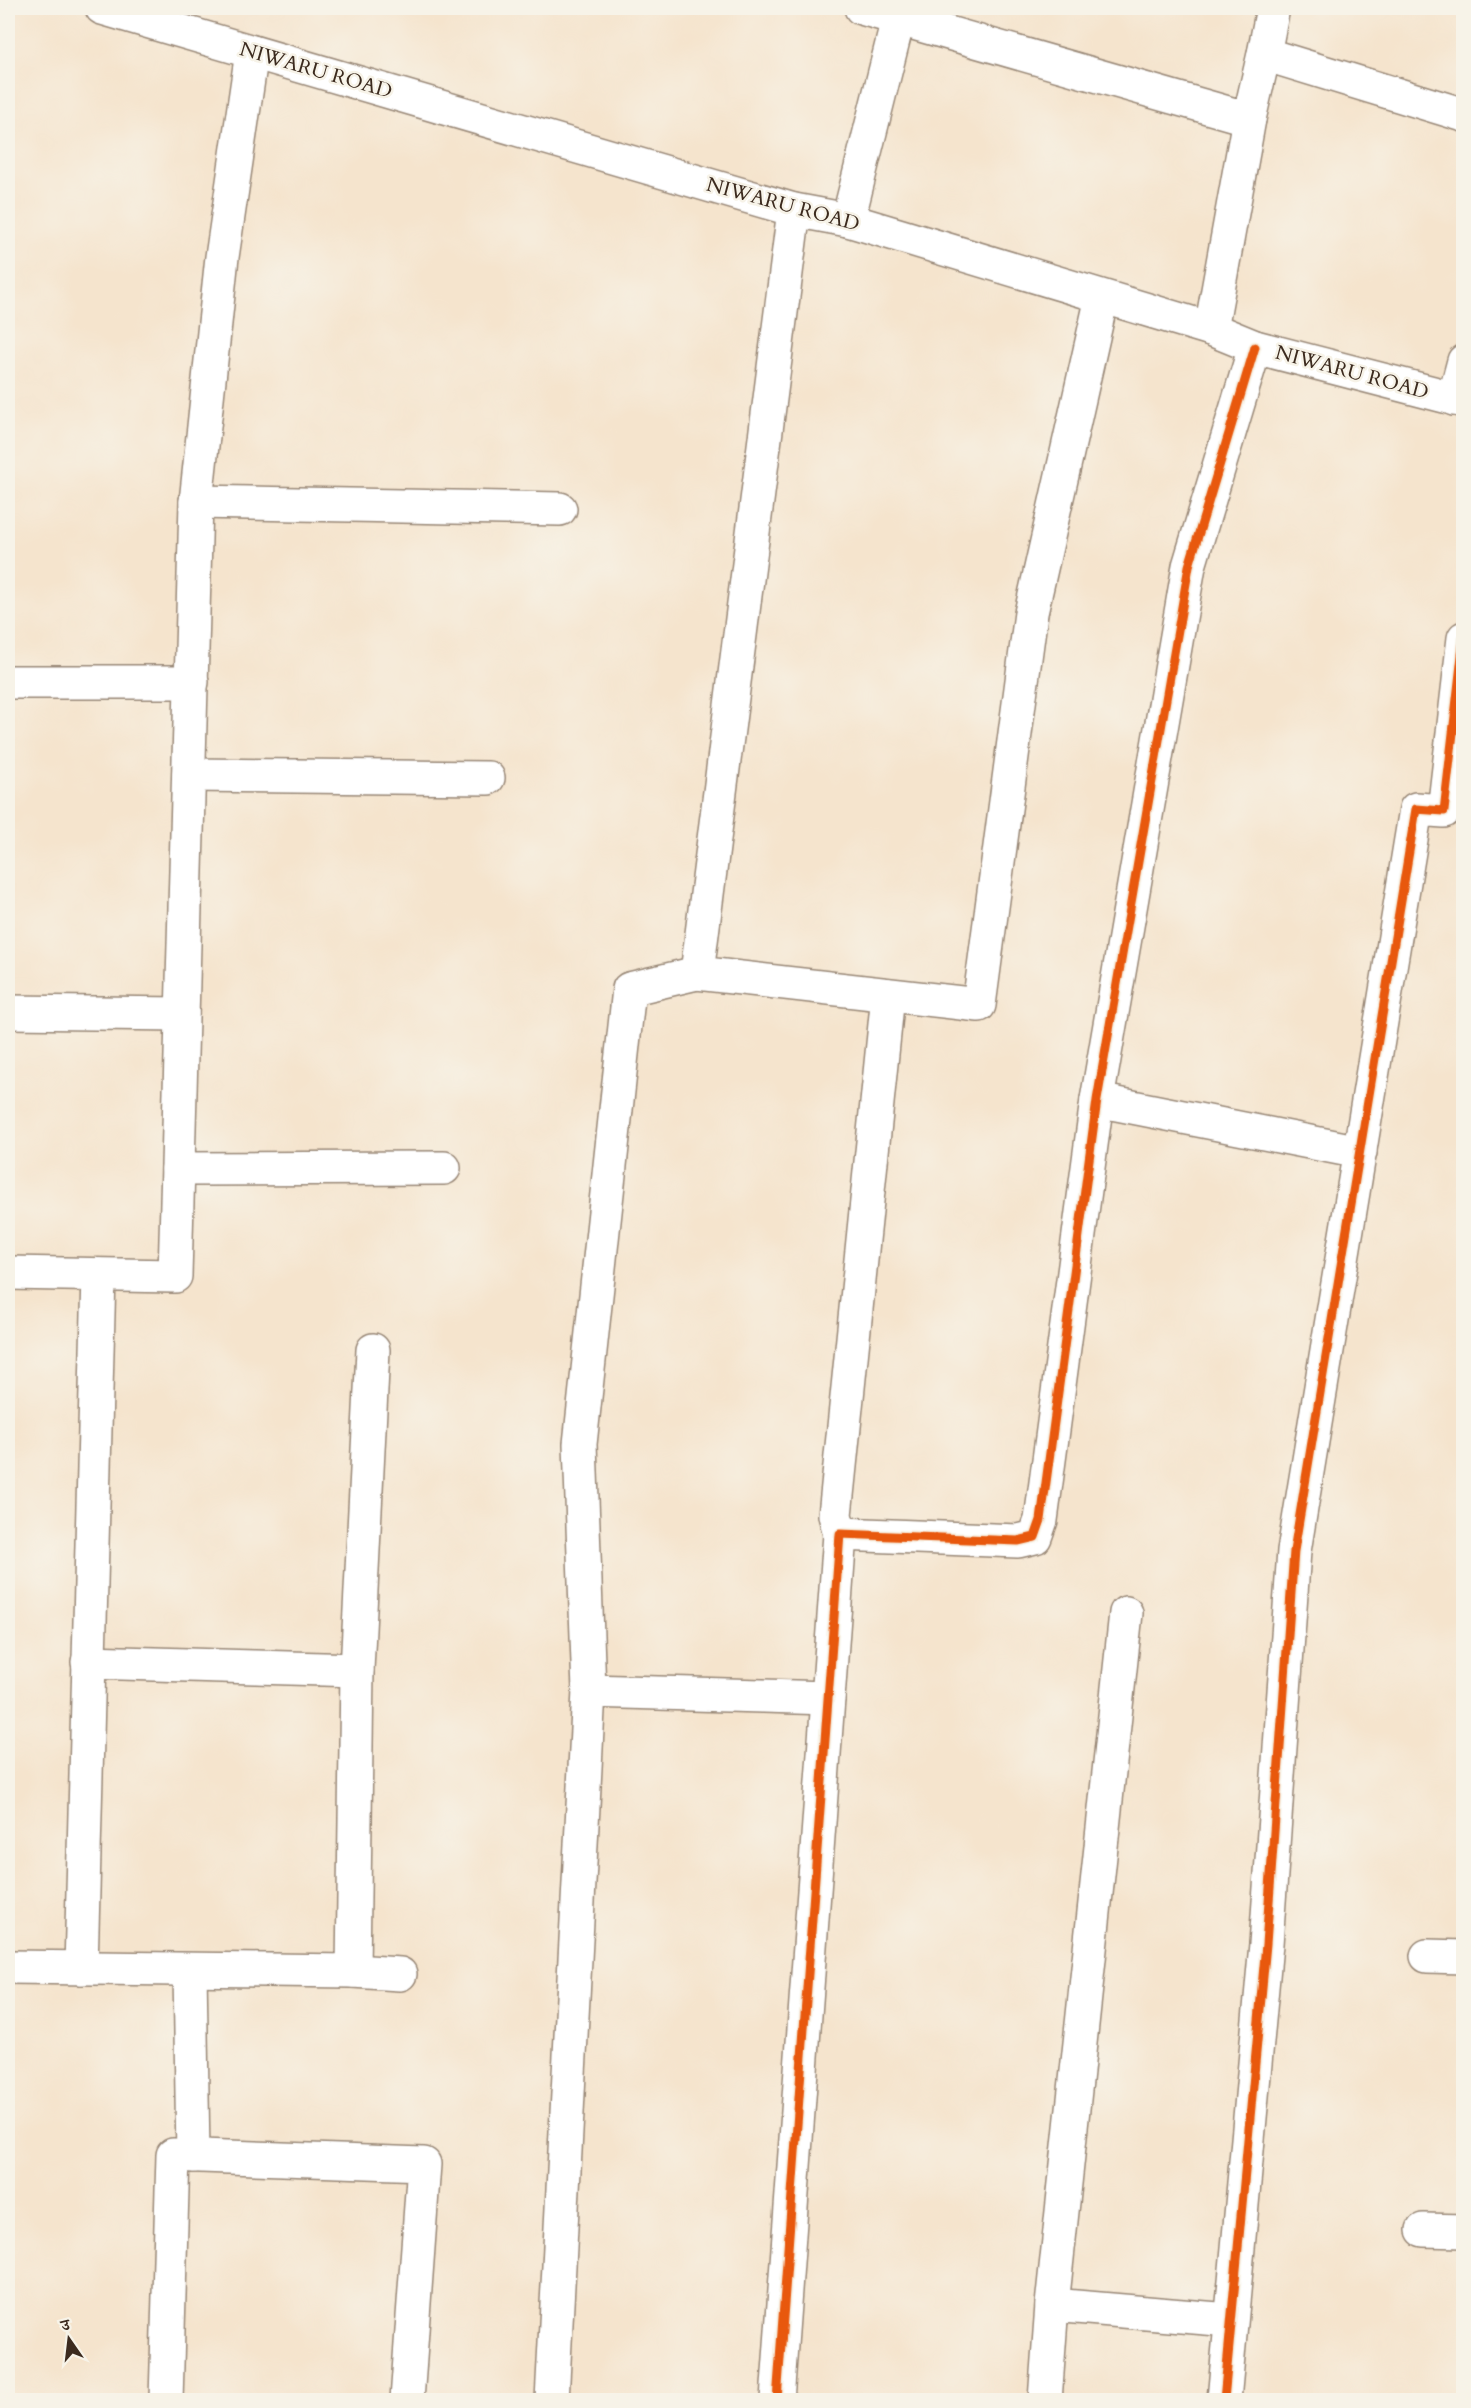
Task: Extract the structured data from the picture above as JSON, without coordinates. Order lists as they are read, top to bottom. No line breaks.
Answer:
{"streets":{"street":["NIWARU ROAD"]},"north":"top"}
